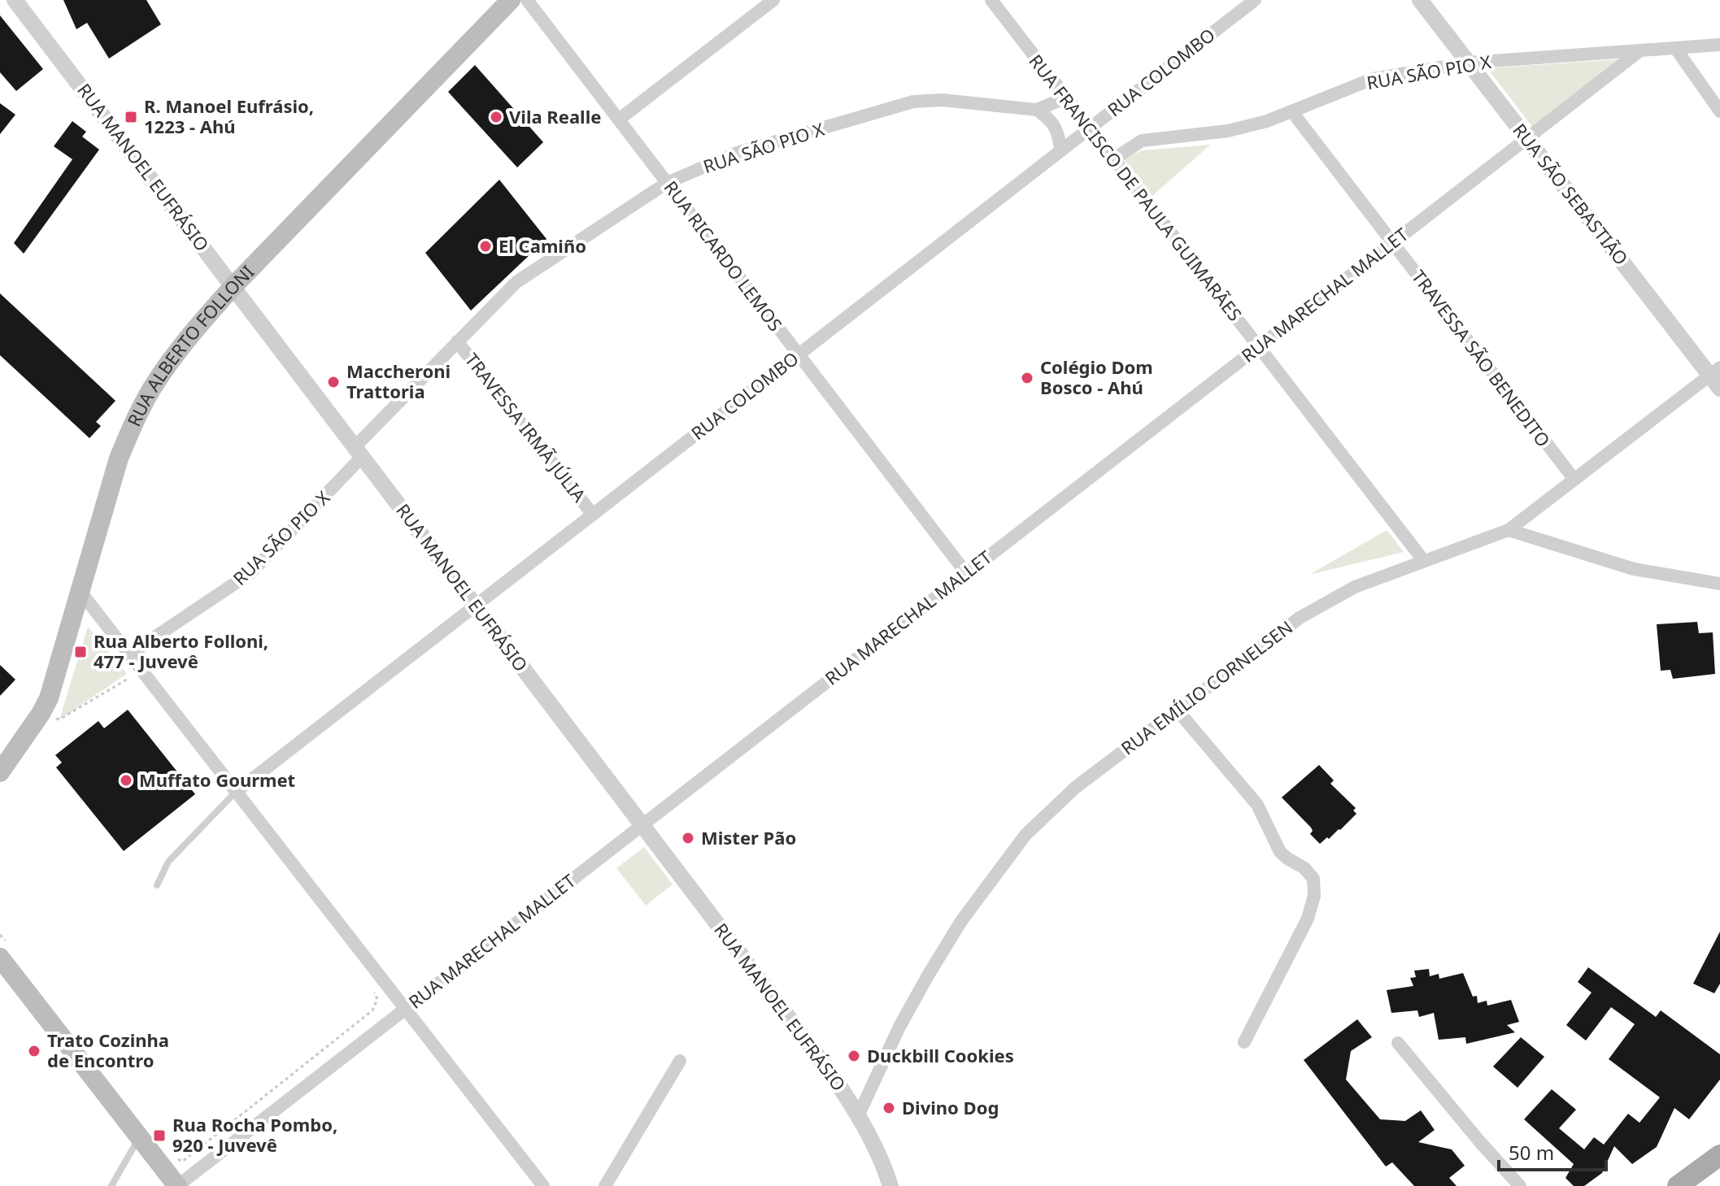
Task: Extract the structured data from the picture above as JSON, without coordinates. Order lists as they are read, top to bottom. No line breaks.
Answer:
{"streets":{"main road":["RUA ALBERTO FOLLONI"],"street":["RUA COLOMBO","RUA SÃO PIO X","RUA MANOEL EUFRÁSIO","RUA FRANCISCO DE PAULA GUIMARÃES","RUA SÃO SEBASTIÃO","RUA RICARDO LEMOS","RUA MARECHAL MALLET","TRAVESSA SÃO BENEDITO","TRAVESSA IRMÃ JÚLIA","RUA EMÍLIO CORNELSEN"]},"crossings":[["RUA COLOMBO","RUA MANOEL EUFRÁSIO"],["RUA COLOMBO","RUA FRANCISCO DE PAULA GUIMARÃES"],["RUA COLOMBO","RUA RICARDO LEMOS"],["RUA COLOMBO","TRAVESSA IRMÃ JÚLIA"],["RUA SÃO PIO X","RUA MANOEL EUFRÁSIO"],["RUA SÃO PIO X","RUA FRANCISCO DE PAULA GUIMARÃES"],["RUA SÃO PIO X","RUA SÃO SEBASTIÃO"],["RUA SÃO PIO X","RUA RICARDO LEMOS"],["RUA SÃO PIO X","RUA MARECHAL MALLET"],["RUA SÃO PIO X","TRAVESSA SÃO BENEDITO"],["RUA SÃO PIO X","TRAVESSA IRMÃ JÚLIA"],["RUA MANOEL EUFRÁSIO","RUA MARECHAL MALLET"],["RUA MANOEL EUFRÁSIO","RUA ALBERTO FOLLONI"],["RUA MANOEL EUFRÁSIO","RUA EMÍLIO CORNELSEN"],["RUA FRANCISCO DE PAULA GUIMARÃES","RUA MARECHAL MALLET"],["RUA FRANCISCO DE PAULA GUIMARÃES","RUA EMÍLIO CORNELSEN"],["RUA SÃO SEBASTIÃO","RUA MARECHAL MALLET"],["RUA SÃO SEBASTIÃO","RUA EMÍLIO CORNELSEN"],["RUA RICARDO LEMOS","RUA MARECHAL MALLET"],["RUA MARECHAL MALLET","TRAVESSA SÃO BENEDITO"],["TRAVESSA SÃO BENEDITO","RUA EMÍLIO CORNELSEN"]],"places":{"transit":["R. Manoel Eufrásio, 1223 - Ahú","Rua Alberto Folloni, 477 - Juvevê","Rua Rocha Pombo, 920 - Juvevê"],"other":["Vila Realle","El Camiño","Colégio Dom Bosco - Ahú","Maccheroni Trattoria","Muffato Gourmet","Mister Pão","Trato Cozinha de Encontro","Duckbill Cookies","Divino Dog"]},"scale_bar":"50 m"}
